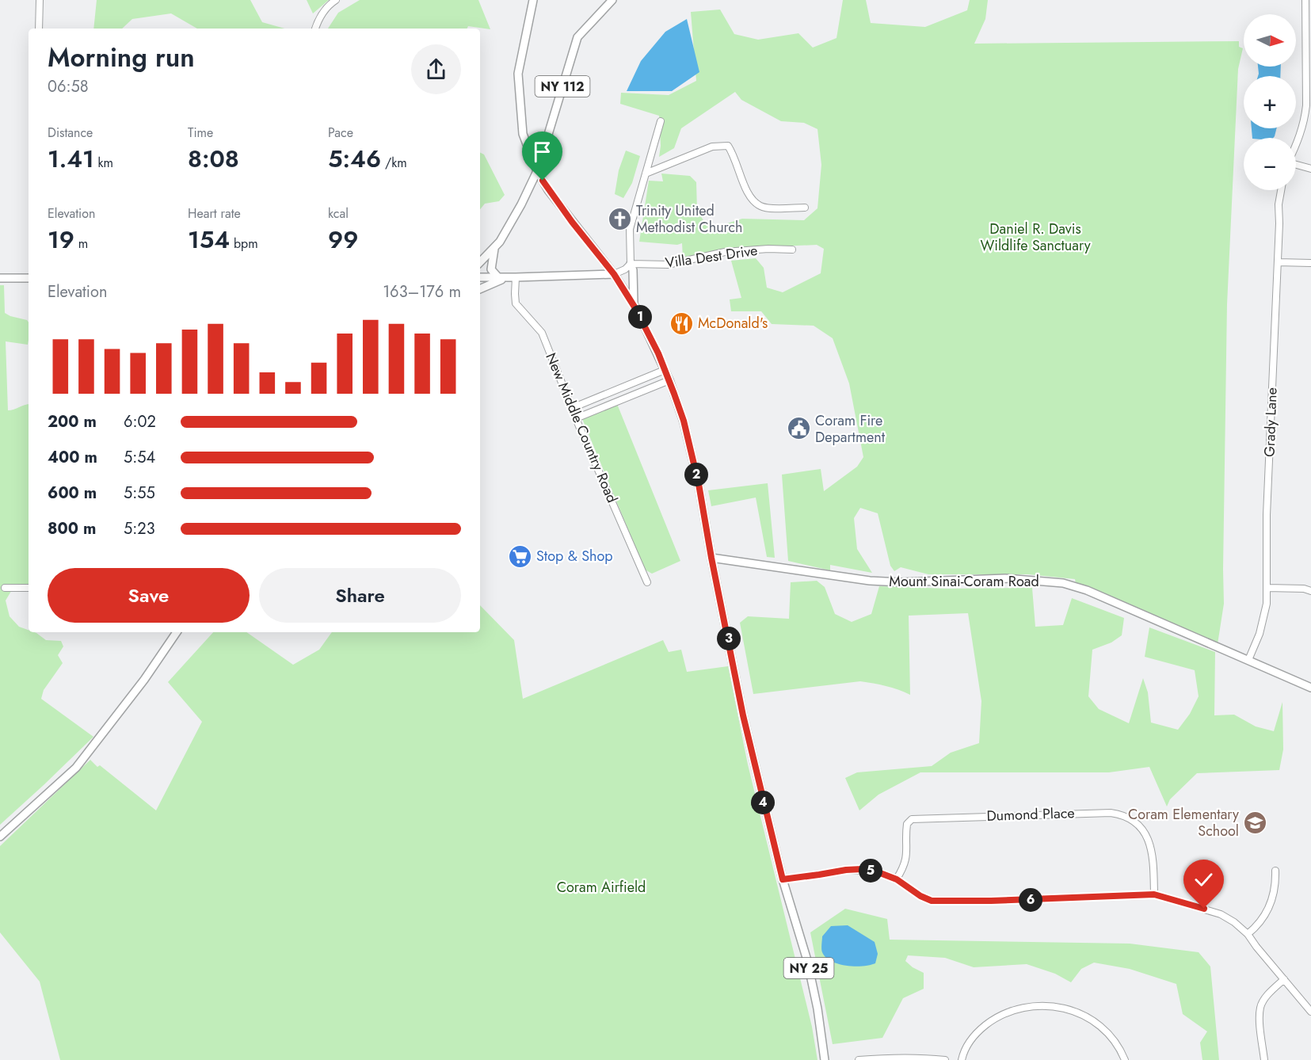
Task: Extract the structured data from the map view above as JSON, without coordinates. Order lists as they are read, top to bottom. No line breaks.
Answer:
{"streets":{"main road":["NY 112","Mount Sinai-Coram Road","NY 25"],"street":["Villa Dest Drive","Grady Lane","New Middle Country Road","Dumond Place"]},"crossings":[["NY 112","NY 25"],["Grady Lane","Mount Sinai-Coram Road"],["Mount Sinai-Coram Road","NY 25"]],"parks":["Daniel R. Davis Wildlife Sanctuary","Coram Airfield"],"places":{"church":["Trinity United Methodist Church"],"restaurant":["McDonald's"],"public building":["Coram Fire Department"],"supermarket":["Stop & Shop"],"school or university":["Coram Elementary School"]},"north":"right","page":{"map_buttons":["+","−"],"heading":["Morning run","06:58"],"stats":[["Distance","1.41 km"],["Time","8:08"],["Pace","5:46 /km"],["Elevation","19 m"],["Heart rate","154 bpm"],["kcal","99"]],"chart":["Elevation","163–176 m"],"pins":["1","2","3","4","5","6"],"list":[{"name":"200 m","note":"6:02"},{"name":"400 m","note":"5:54"},{"name":"600 m","note":"5:55"},{"name":"800 m","note":"5:23"}],"buttons":["Save","Share"]}}
